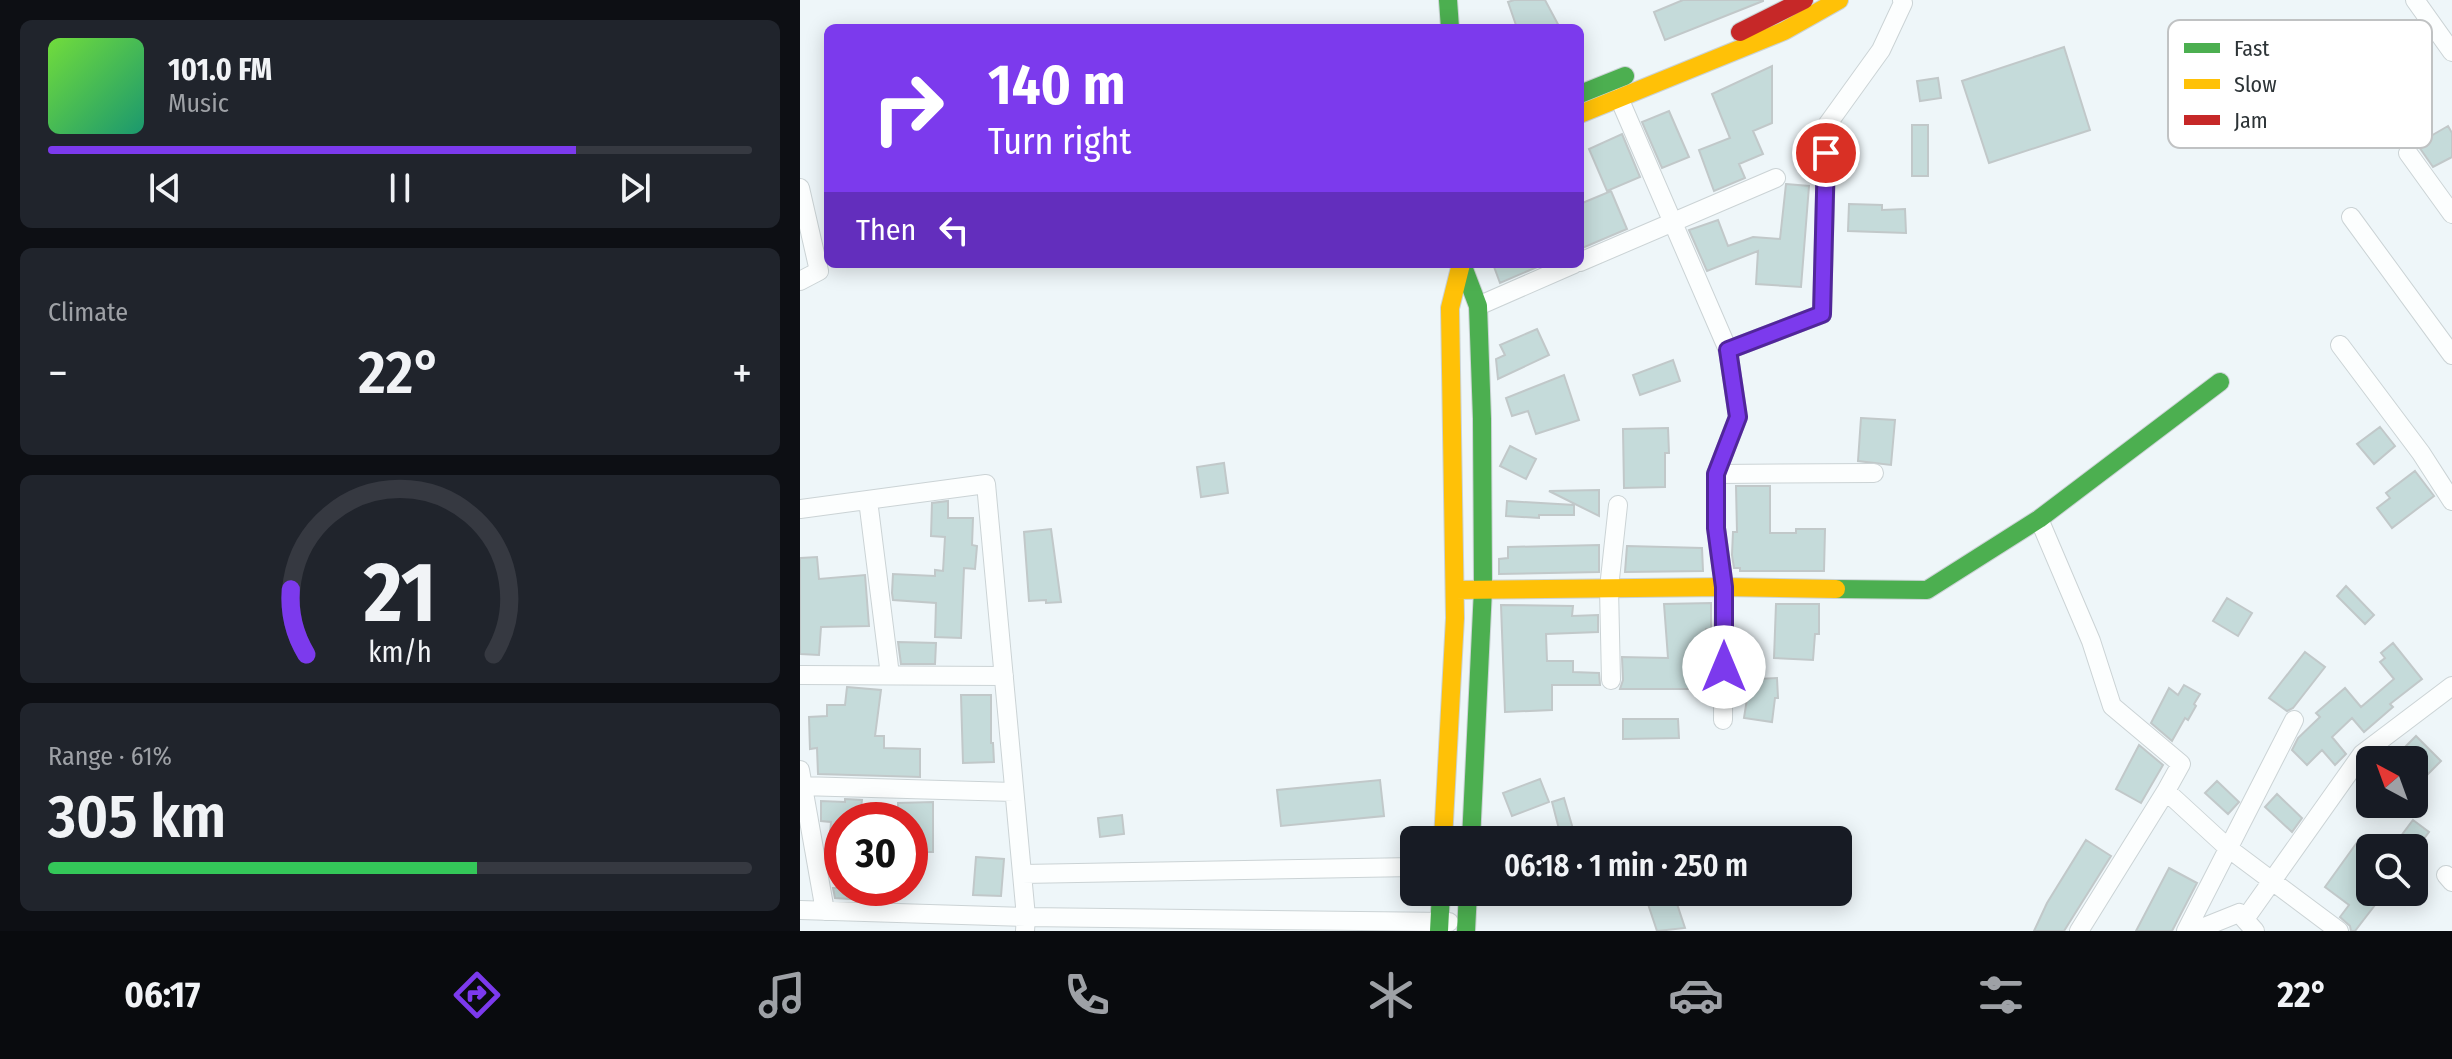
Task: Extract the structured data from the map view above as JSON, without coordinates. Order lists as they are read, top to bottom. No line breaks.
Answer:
{"legend":["Fast","Slow","Jam"],"north":"top left","page":{"turn":["140 m","Turn right"],"song":["101.0 FM","Music"],"then":"Then","tile":["Climate",["Range · 61%","305 km"]],"heat":["−","22°","+"],"limit":"30","trip":"06:18 · 1 min · 250 m","tabs":["06:17","22°"],"gauge":["21","km/h"]}}
